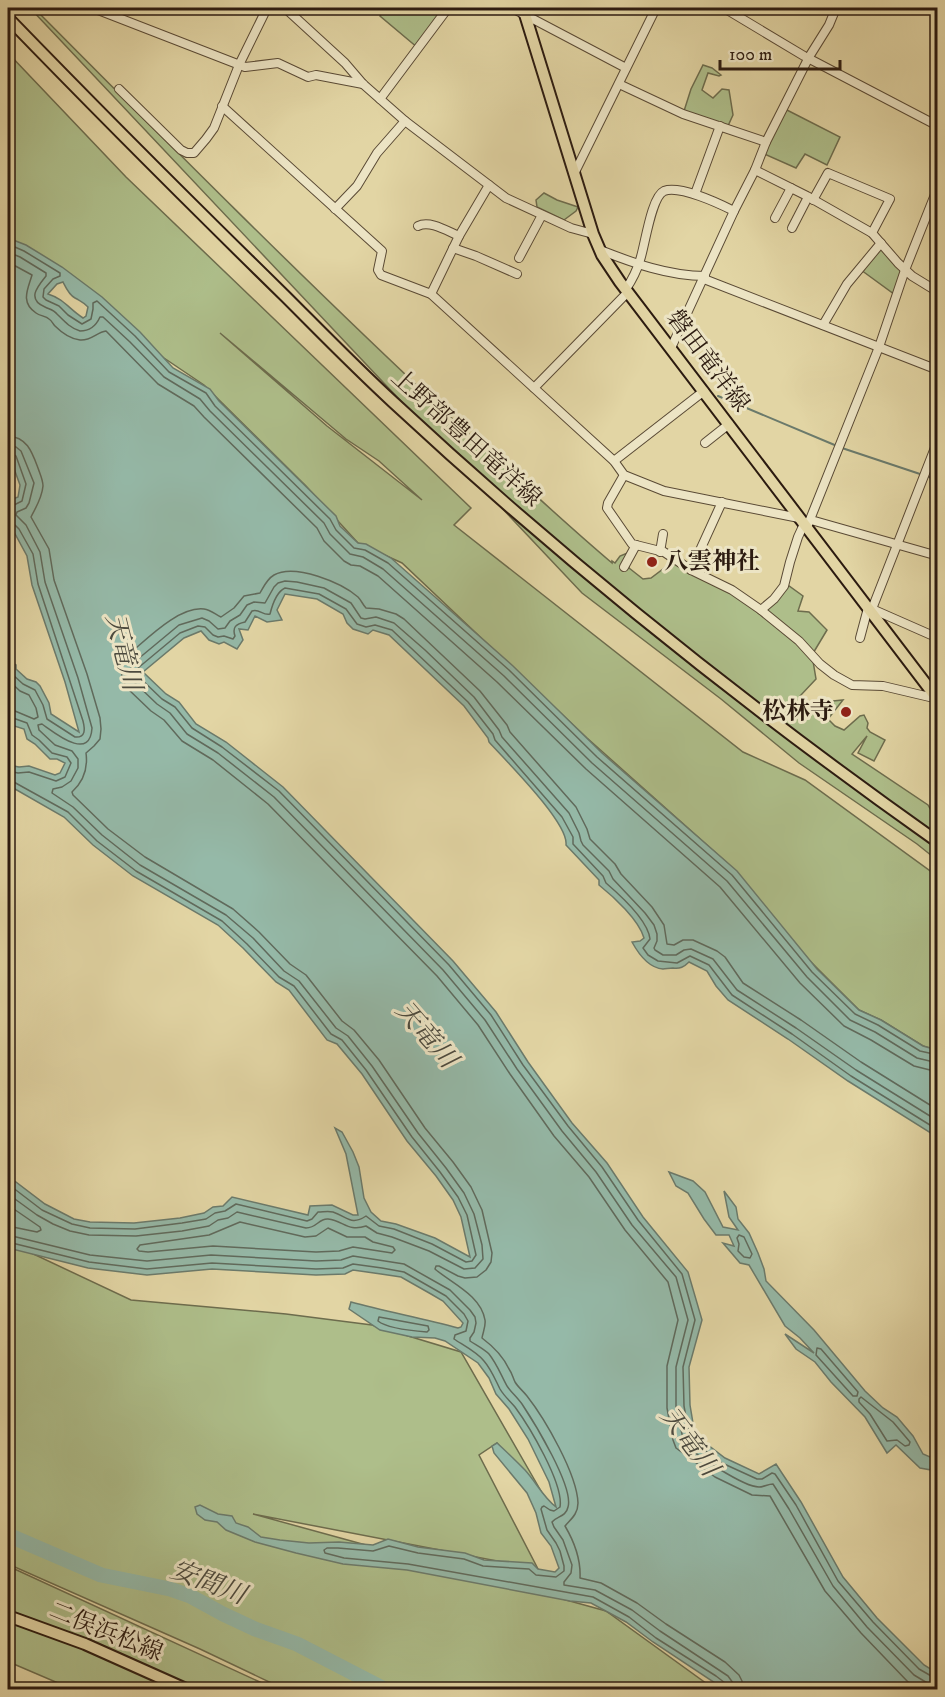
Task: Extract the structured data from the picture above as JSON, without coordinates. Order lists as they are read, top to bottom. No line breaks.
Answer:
{"streets":{"main road":["磐田竜洋線","上野部豊田竜洋線","二俣浜松線"]},"water":["天竜川","安間川"],"places":["八雲神社","松林寺"],"scale_bar":"100 m"}
